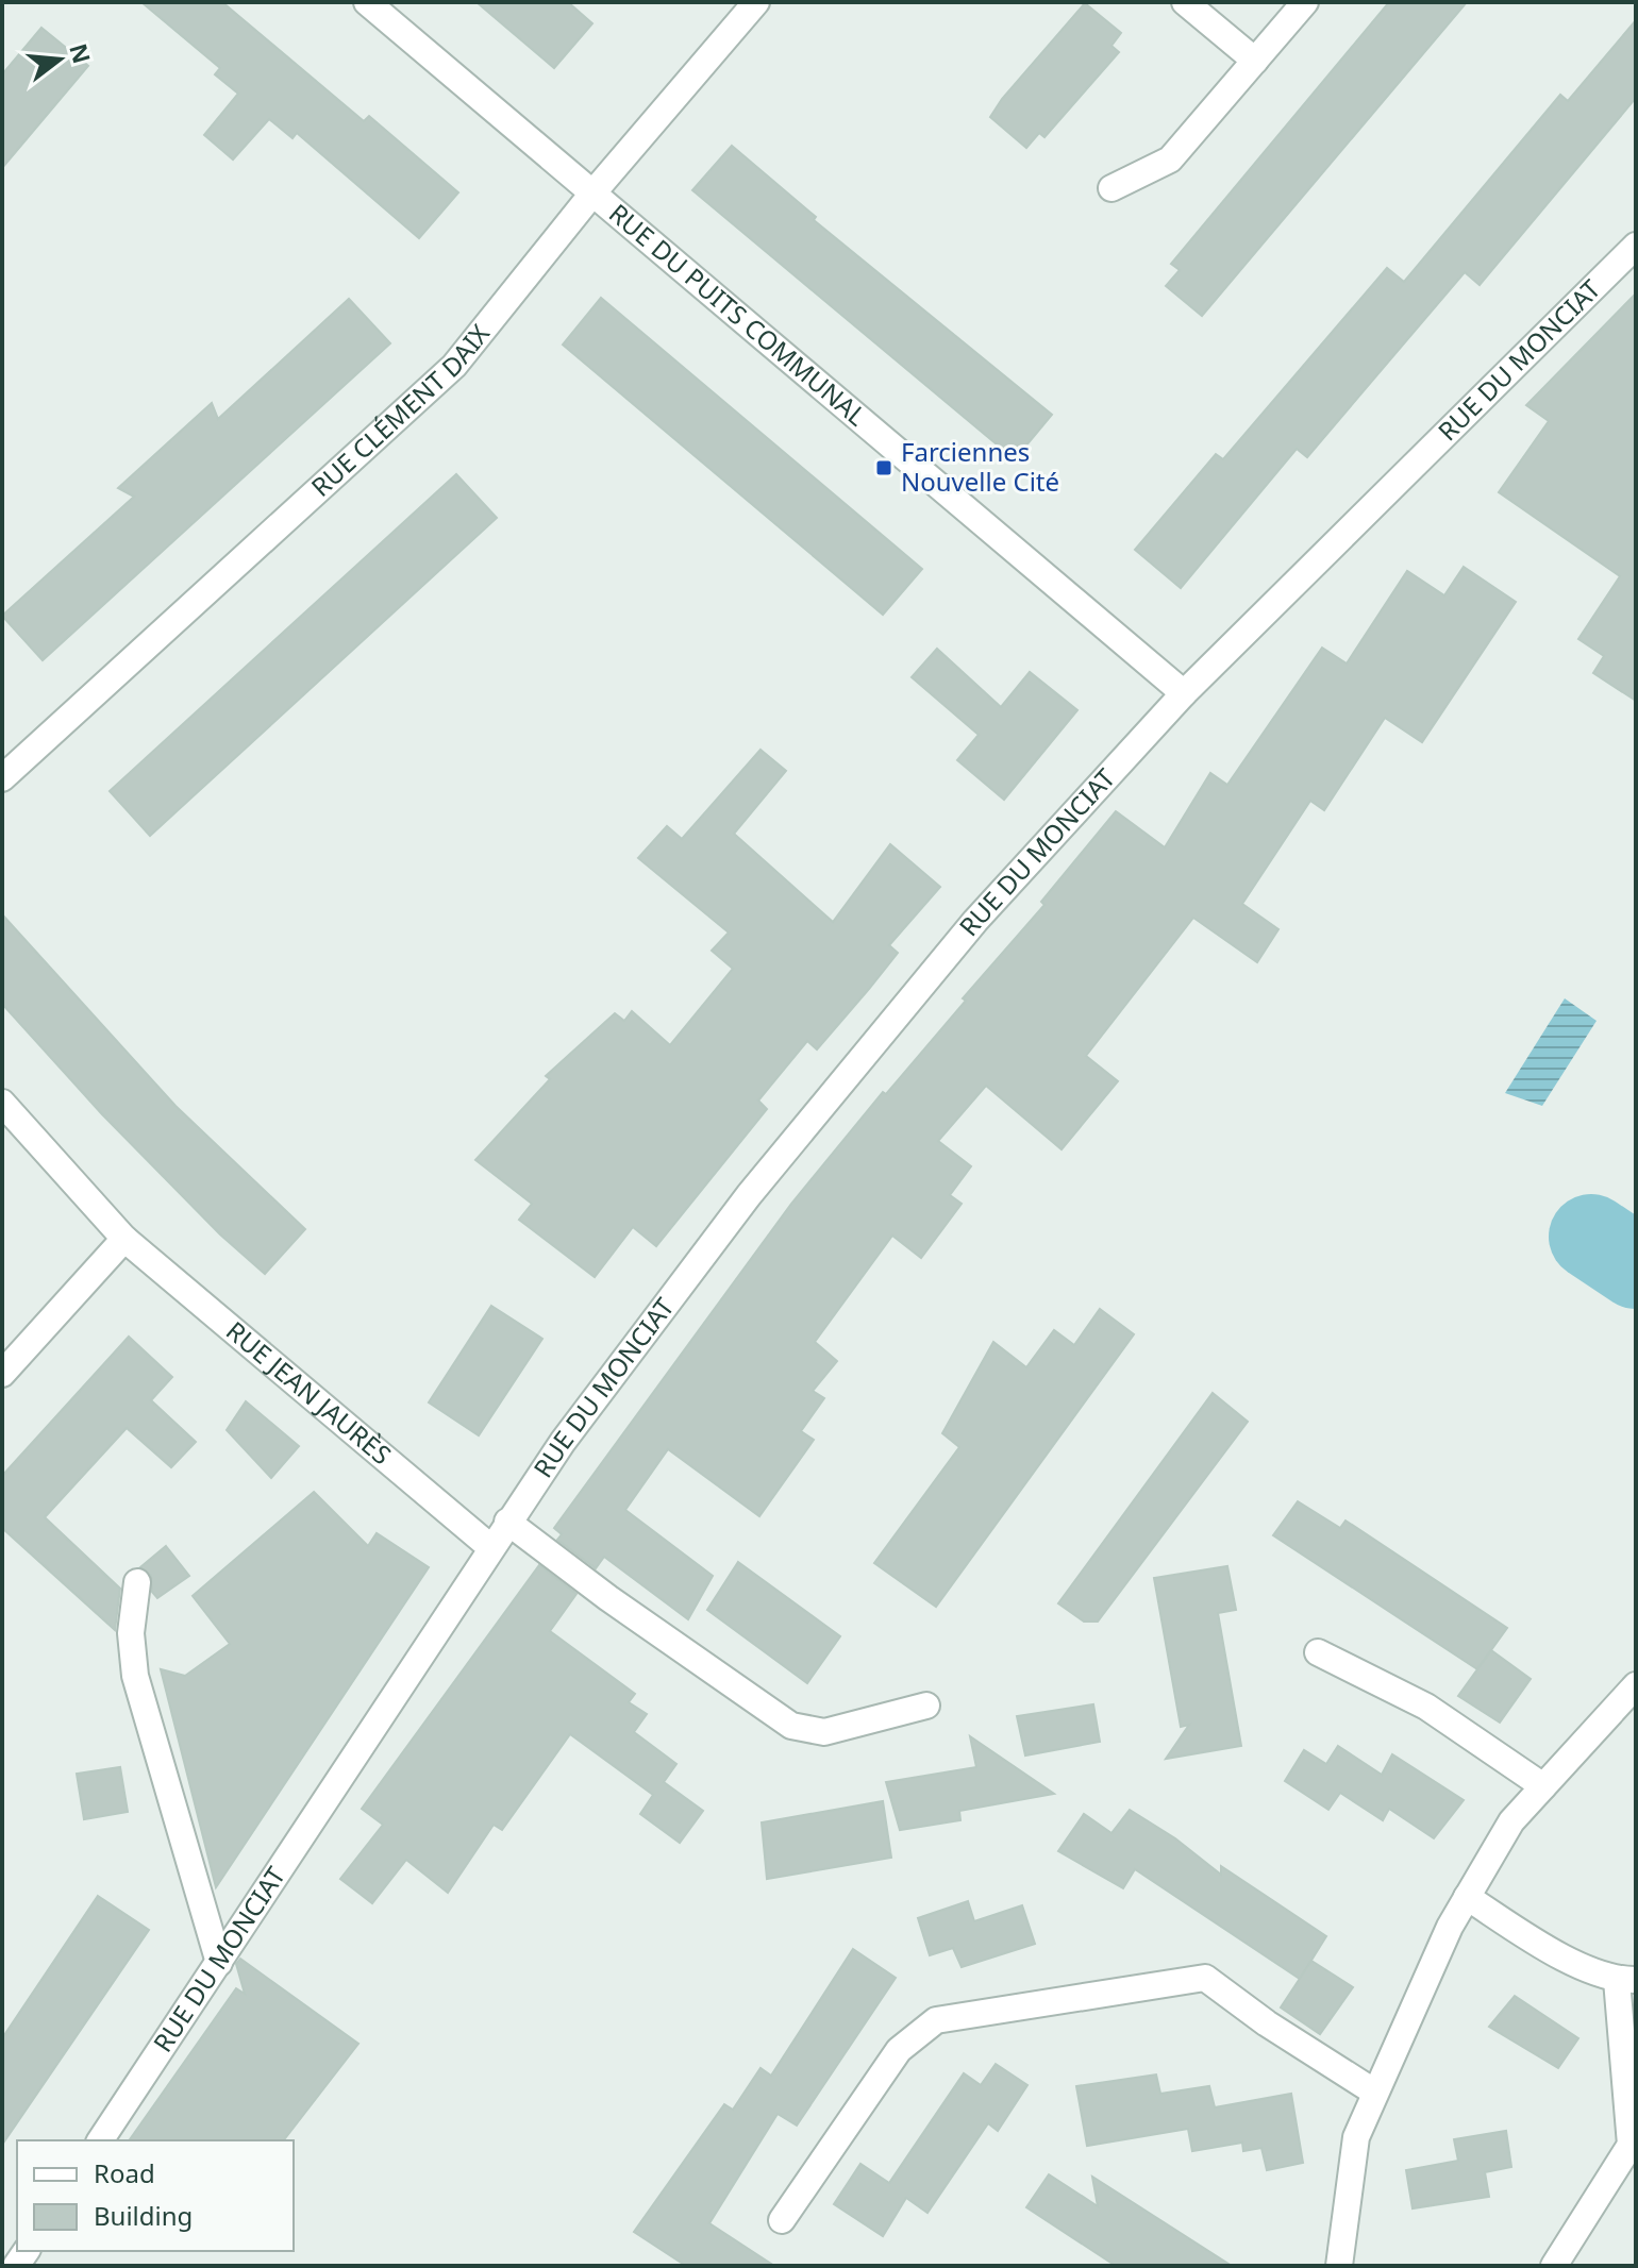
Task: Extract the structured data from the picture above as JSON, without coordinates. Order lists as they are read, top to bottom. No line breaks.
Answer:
{"streets":{"street":["RUE DU PUITS COMMUNAL","RUE DU MONCIAT","RUE CLÉMENT DAIX","RUE JEAN JAURÈS"]},"crossings":[["RUE DU PUITS COMMUNAL","RUE DU MONCIAT"],["RUE DU PUITS COMMUNAL","RUE CLÉMENT DAIX"],["RUE DU MONCIAT","RUE JEAN JAURÈS"]],"places":{"transit":["Farciennes Nouvelle Cité"]},"legend":["Road","Building"],"north":"right"}
